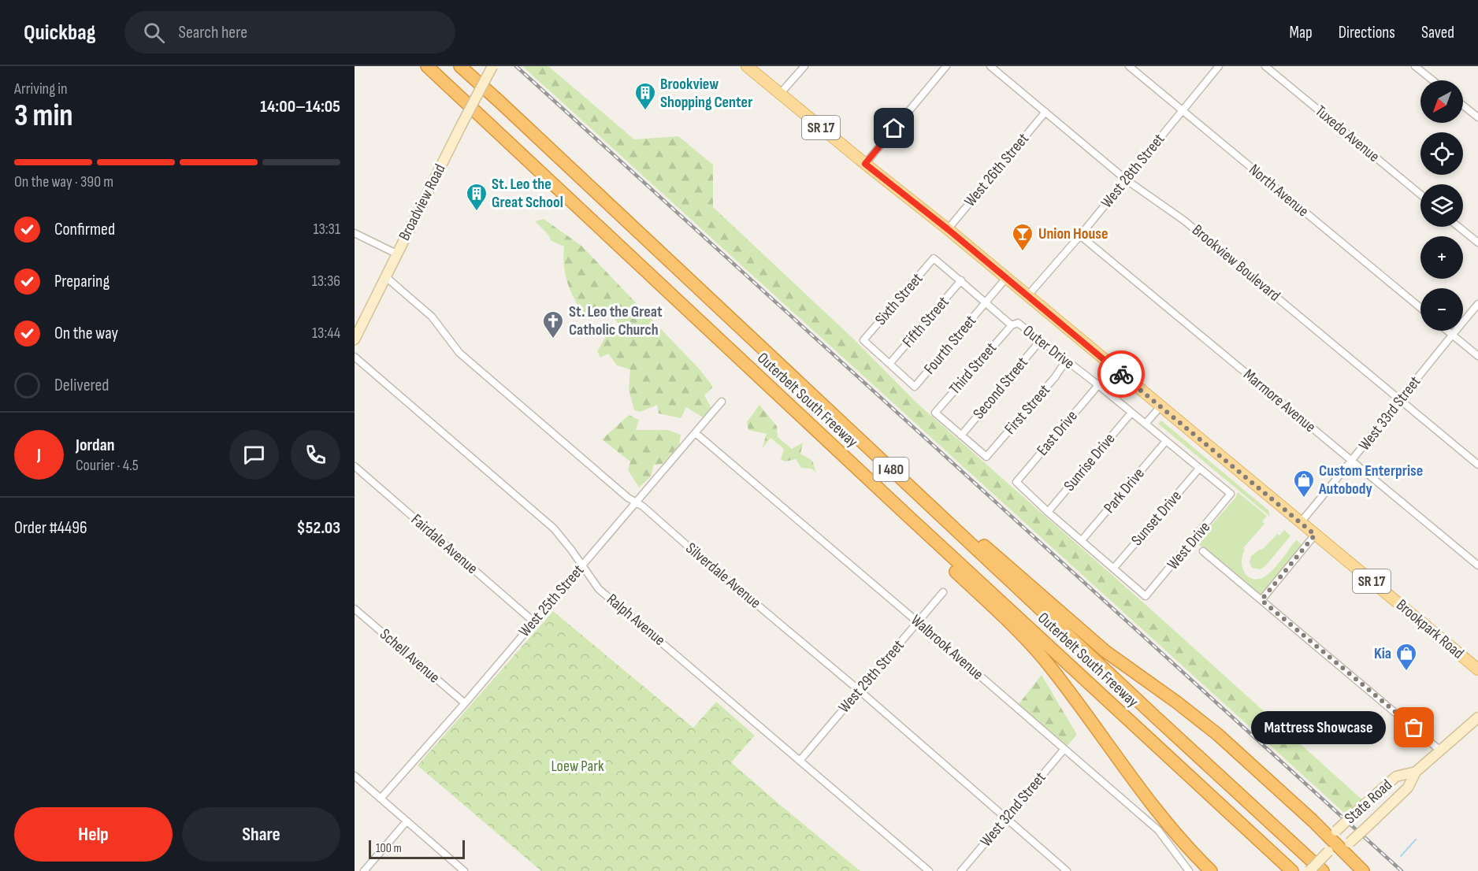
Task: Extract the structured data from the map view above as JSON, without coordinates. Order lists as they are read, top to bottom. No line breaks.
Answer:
{"streets":{"highway":["Outerbelt South Freeway","I 480"],"main road":["SR 17","Broadview Road","Brookpark Road","State Road"],"street":["Tuxedo Avenue","West 26th Street","West 28th Street","North Avenue","Brookview Boulevard","Sixth Street","Fifth Street","Fourth Street","Outer Drive","Third Street","Second Street","Marmore Avenue","First Street","West 33rd Street","East Drive","Sunrise Drive","Park Drive","Sunset Drive","Fairdale Avenue","West Drive","Silverdale Avenue","West 25th Street","Ralph Avenue","Walbrook Avenue","Schell Avenue","West 29th Street","West 32nd Street"]},"crossings":[["West 26th Street","Brookview Boulevard"],["West 26th Street","Brookpark Road"],["West 28th Street","North Avenue"],["West 28th Street","Brookview Boulevard"],["West 28th Street","Marmore Avenue"],["West 28th Street","Brookpark Road"],["Broadview Road","Silverdale Avenue"],["Brookview Boulevard","West 33rd Street"],["Sixth Street","Fifth Street"],["Sixth Street","Fourth Street"],["Sixth Street","Outer Drive"],["Fifth Street","Fourth Street"],["Fifth Street","Outer Drive"],["Fourth Street","Outer Drive"],["Fourth Street","Brookpark Road"],["Outer Drive","Third Street"],["Outer Drive","Second Street"],["Outer Drive","First Street"],["Outer Drive","East Drive"],["Outer Drive","Sunrise Drive"],["Outer Drive","Park Drive"],["Outer Drive","Sunset Drive"],["Outer Drive","West Drive"],["Third Street","Second Street"],["Third Street","First Street"],["Second Street","First Street"],["Marmore Avenue","West 33rd Street"],["West 33rd Street","Brookpark Road"],["East Drive","Sunrise Drive"],["Sunset Drive","West Drive"],["Fairdale Avenue","West 25th Street"],["Silverdale Avenue","West 25th Street"],["Silverdale Avenue","West 29th Street"],["Silverdale Avenue","West 32nd Street"],["West 25th Street","Ralph Avenue"],["West 25th Street","Walbrook Avenue"],["West 25th Street","Schell Avenue"],["Ralph Avenue","West 29th Street"],["Walbrook Avenue","West 29th Street"],["Walbrook Avenue","West 32nd Street"]],"parks":["Loew Park"],"places":{"building":["Brookview Shopping Center","St. Leo the Great School"],"bar":["Union House"],"church":["St. Leo the Great Catholic Church"],"shop":["Custom Enterprise Autobody","Kia"],"other":["Mattress Showcase"]},"scale_bar":"100 m","north":"bottom left","page":{"header":"Quickbag","search":"Search here","nav":["Map","Directions","Saved"],"heading":["3 min","Arriving in","14:00–14:05"],"panel":["Jordan","Courier · 4.5","Order #4496","$52.03"],"map_buttons":["+","−"],"bar":"On the way · 390 m","list":[["Confirmed","13:31"],["Preparing","13:36"],["On the way","13:44"],"Delivered"],"round":"J","bubble":"Mattress Showcase","buttons":["Help","Share"],"scale":"100 m"}}
